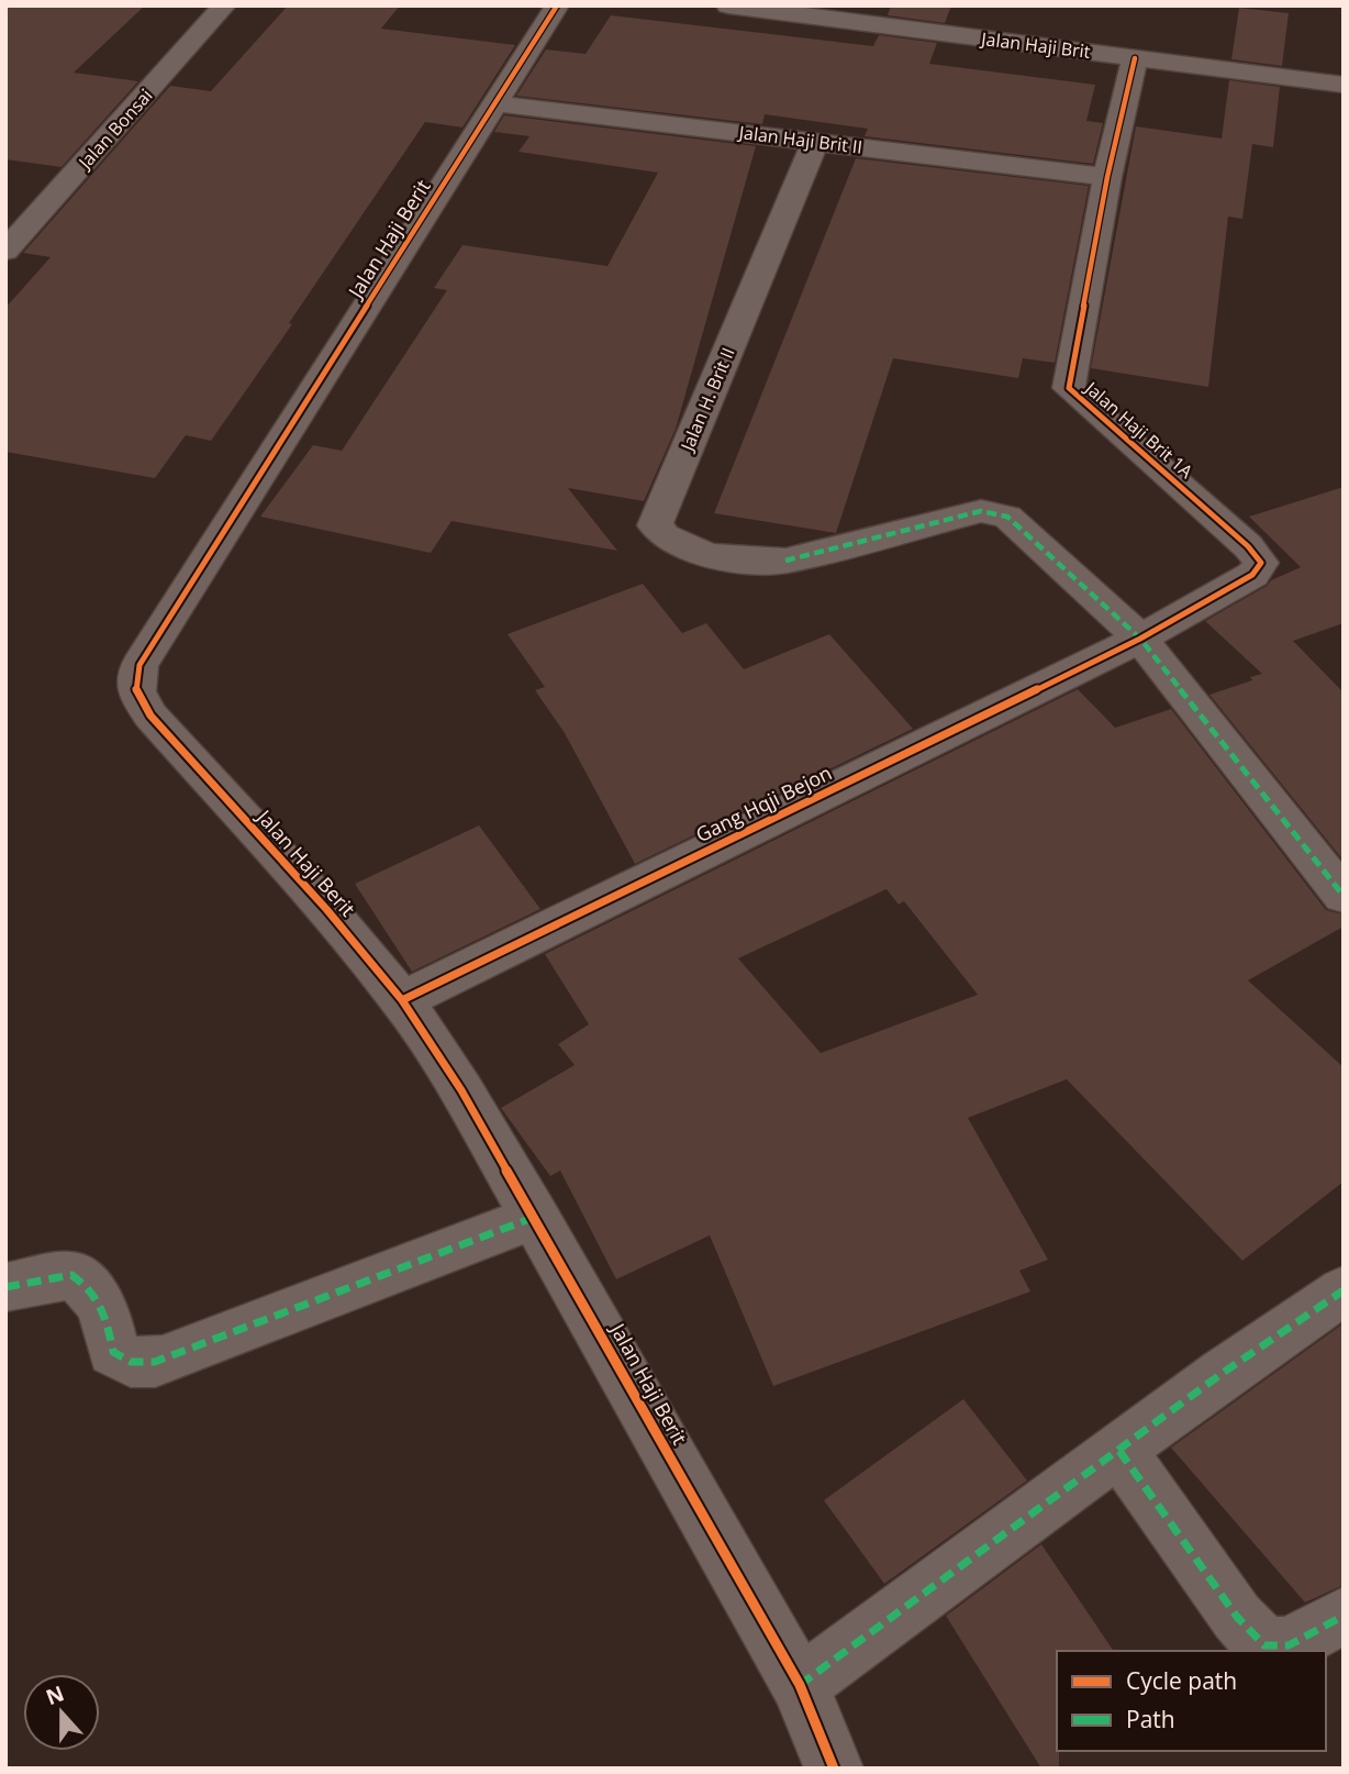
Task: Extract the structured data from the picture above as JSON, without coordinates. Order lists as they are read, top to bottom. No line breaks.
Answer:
{"streets":{"street":["Jalan Haji Brit","Jalan Bonsai","Jalan Haji Brit II","Jalan Haji Berit","Jalan H. Brit II","Jalan Haji Brit 1A","Gang Hqji Bejon"]},"crossings":[["Jalan Haji Brit","Jalan Haji Brit 1A"],["Jalan Haji Brit II","Jalan Haji Berit"],["Jalan Haji Brit II","Jalan H. Brit II"],["Jalan Haji Brit II","Jalan Haji Brit 1A"],["Jalan Haji Berit","Gang Hqji Bejon"],["Jalan H. Brit II","Jalan Haji Brit 1A"],["Jalan H. Brit II","Gang Hqji Bejon"],["Jalan Haji Brit 1A","Gang Hqji Bejon"]],"legend":["Cycle path","Path"],"north":"top"}
